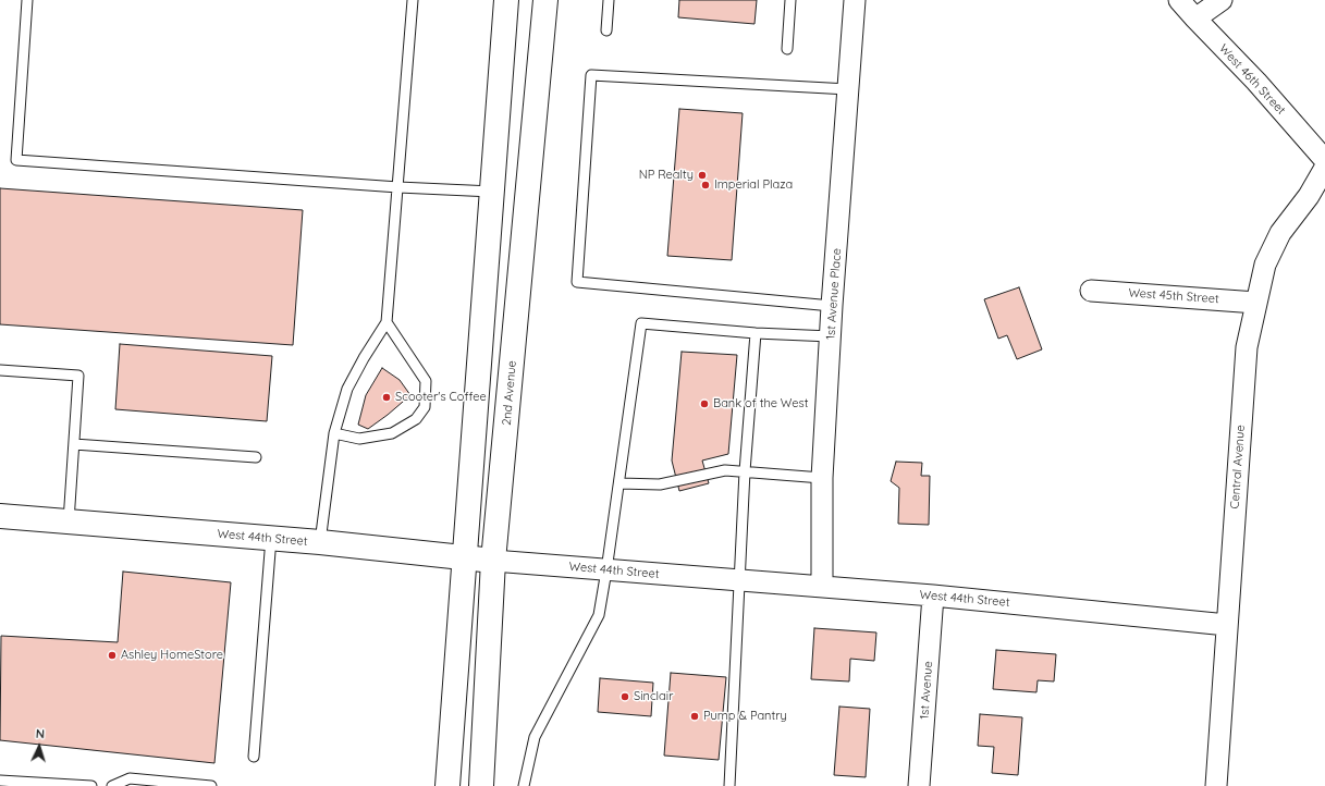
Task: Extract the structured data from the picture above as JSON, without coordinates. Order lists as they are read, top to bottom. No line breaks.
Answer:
{"streets":{"main road":["2nd Avenue","West 44th Street"],"street":["West 46th Street","1st Avenue Place","West 45th Street","Central Avenue","1st Avenue"]},"crossings":[["1st Avenue Place","West 44th Street"],["West 45th Street","Central Avenue"],["2nd Avenue","West 44th Street"],["Central Avenue","West 44th Street"],["West 44th Street","1st Avenue"]],"places":["NP Realty","Imperial Plaza","Scooter's Coffee","Bank of the West","Ashley HomeStore","Sinclair","Pump & Pantry"],"north":"top"}
